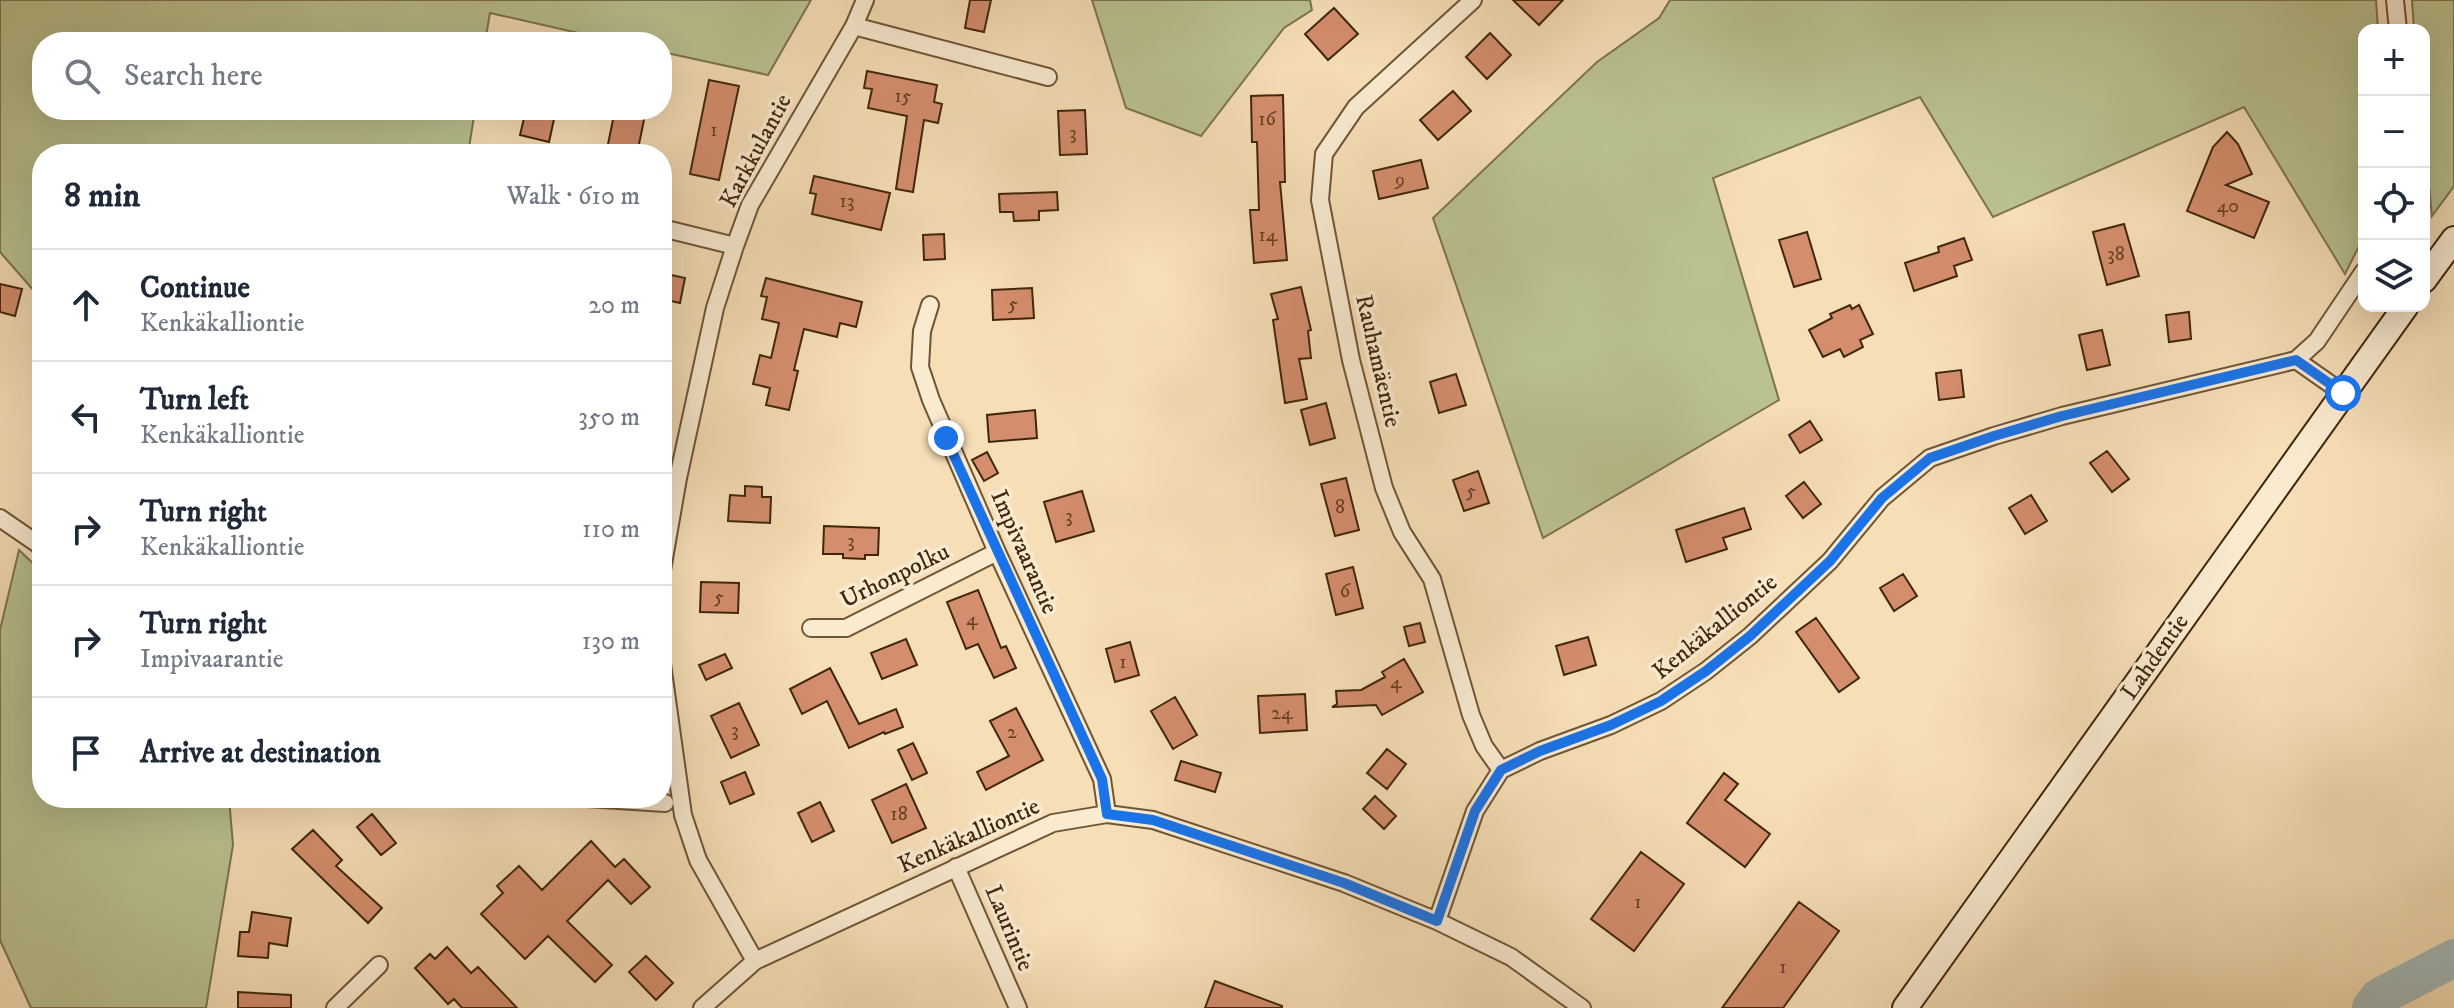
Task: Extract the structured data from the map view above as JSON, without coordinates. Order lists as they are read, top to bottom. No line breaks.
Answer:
{"streets":{"main road":["Lahdentie"],"street":["Karkkulantie","Rauhamäentie","Impivaarantie","Urhonpolku","Kenkäkalliontie","Laurintie"]},"crossings":[["Rauhamäentie","Kenkäkalliontie"],["Impivaarantie","Urhonpolku"],["Impivaarantie","Kenkäkalliontie"],["Kenkäkalliontie","Laurintie"]],"house_numbers":["15","16","1","3","9","13","40","14","38","5","5","8","3","3","6","5","4","1","4","24","3","2","18","1","1"],"page":{"map_buttons":["+","−"],"search":"Search here","heading":["8 min","Walk · 610 m"],"list":[["Continue","Kenkäkalliontie","20 m"],["Turn left","Kenkäkalliontie","350 m"],["Turn right","Kenkäkalliontie","110 m"],["Turn right","Impivaarantie","130 m"],"Arrive at destination"]}}
